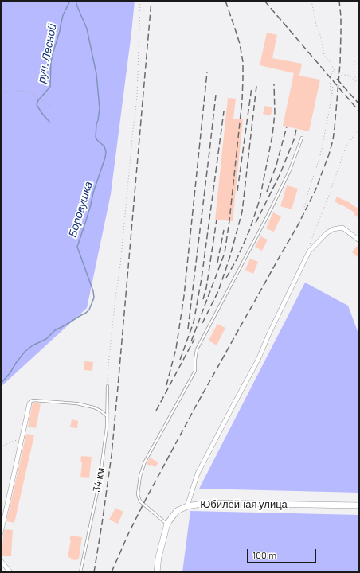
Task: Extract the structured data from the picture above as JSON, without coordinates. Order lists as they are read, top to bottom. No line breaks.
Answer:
{"streets":{"main road":["Юбилейная улица"],"lane":["34 км"]},"water":["руч. Лесной","Боровушка"],"scale_bar":"100 m"}
